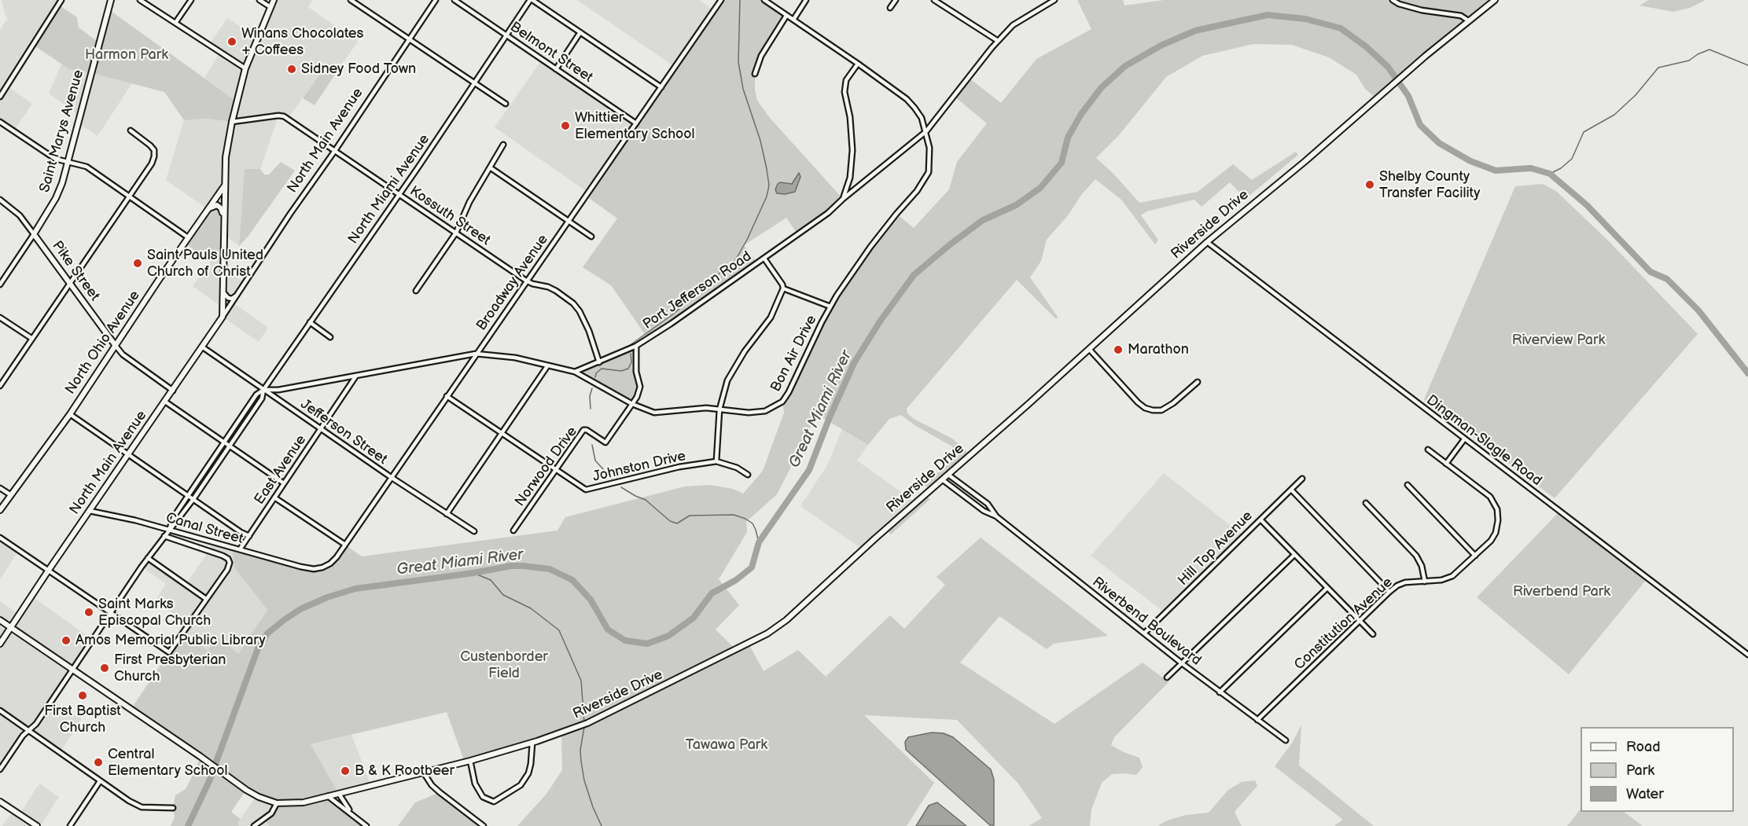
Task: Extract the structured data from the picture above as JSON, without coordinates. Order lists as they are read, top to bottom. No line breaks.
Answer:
{"streets":{"main road":["Saint Marys Avenue","North Main Avenue","Riverside Drive","Pike Street","North Ohio Avenue"],"street":["Belmont Street","North Miami Avenue","Kossuth Street","Broadway Avenue","Port Jefferson Road","Bon Air Drive","Jefferson Street","Dingman-Slagle Road","Norwood Drive","Johnston Drive","East Avenue","Canal Street","Hill Top Avenue","Riverbend Boulevard","Constitution Avenue"]},"crossings":[["Belmont Street","North Miami Avenue"],["Belmont Street","Broadway Avenue"],["Saint Marys Avenue","Pike Street"],["North Main Avenue","Kossuth Street"],["North Main Avenue","Jefferson Street"],["North Main Avenue","Canal Street"],["North Miami Avenue","Kossuth Street"],["North Miami Avenue","Jefferson Street"],["North Miami Avenue","Canal Street"],["Kossuth Street","Broadway Avenue"],["Kossuth Street","Port Jefferson Road"],["Riverside Drive","Dingman-Slagle Road"],["Pike Street","North Ohio Avenue"],["Broadway Avenue","Jefferson Street"],["Broadway Avenue","Johnston Drive"],["Broadway Avenue","Canal Street"],["Port Jefferson Road","Bon Air Drive"],["Port Jefferson Road","Norwood Drive"],["Bon Air Drive","Norwood Drive"],["Jefferson Street","East Avenue"],["Norwood Drive","Johnston Drive"],["East Avenue","Canal Street"],["Hill Top Avenue","Riverbend Boulevard"],["Riverbend Boulevard","Constitution Avenue"]],"water":["Great Miami River"],"parks":["Harmon Park","Riverview Park","Riverbend Park","Custenborder Field","Tawawa Park"],"places":["Winans Chocolates + Coffees","Sidney Food Town","Whittier Elementary School","Shelby County Transfer Facility","Saint Pauls United Church of Christ","Marathon","Saint Marks Episcopal Church","Amos Memorial Public Library","First Presbyterian Church","First Baptist Church","Central Elementary School","B & K Rootbeer"],"legend":["Road","Park","Water"]}
